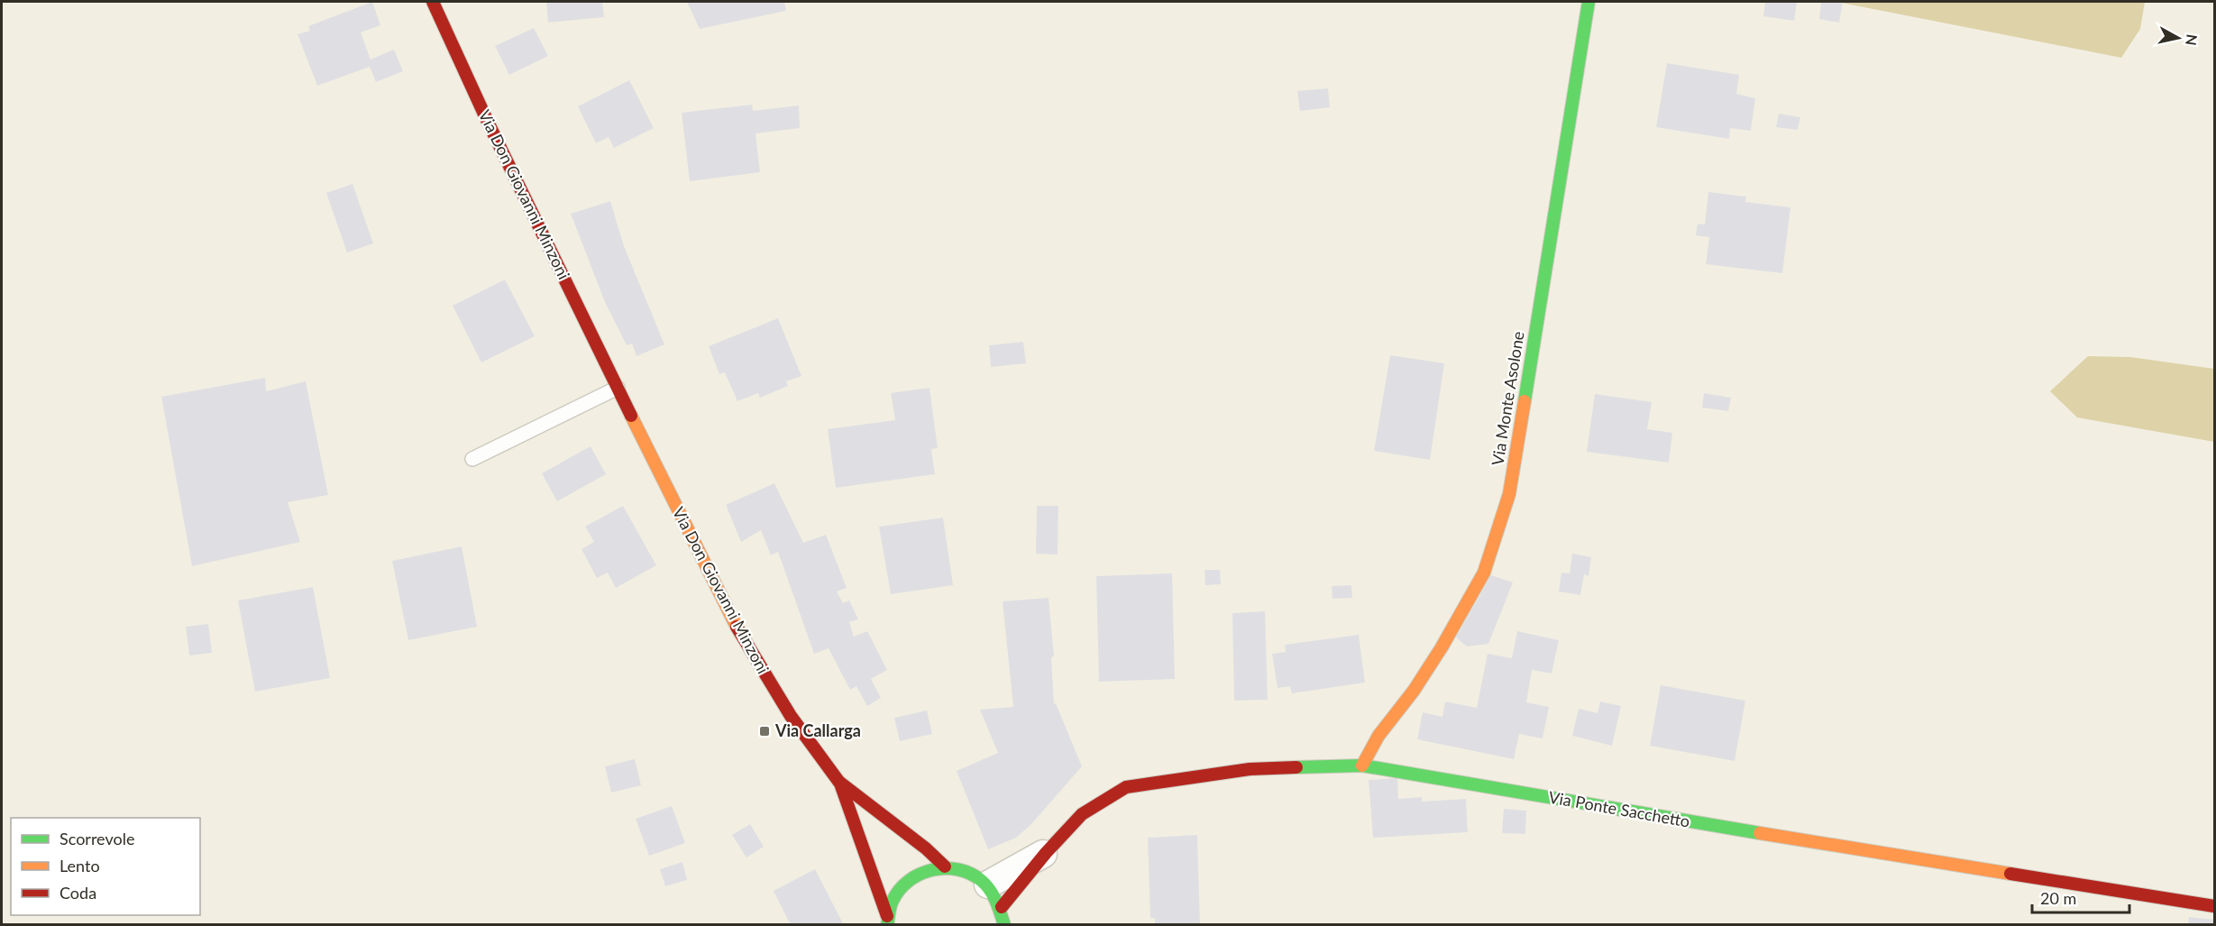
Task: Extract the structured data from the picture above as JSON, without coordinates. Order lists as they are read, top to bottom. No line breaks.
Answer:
{"streets":{"street":["Via Don Giovanni Minzoni","Via Monte Asolone","Via Ponte Sacchetto"]},"crossings":[["Via Monte Asolone","Via Ponte Sacchetto"]],"places":{"transit":["Via Callarga"]},"legend":["Scorrevole","Lento","Coda"],"scale_bar":"20 m","north":"right"}
